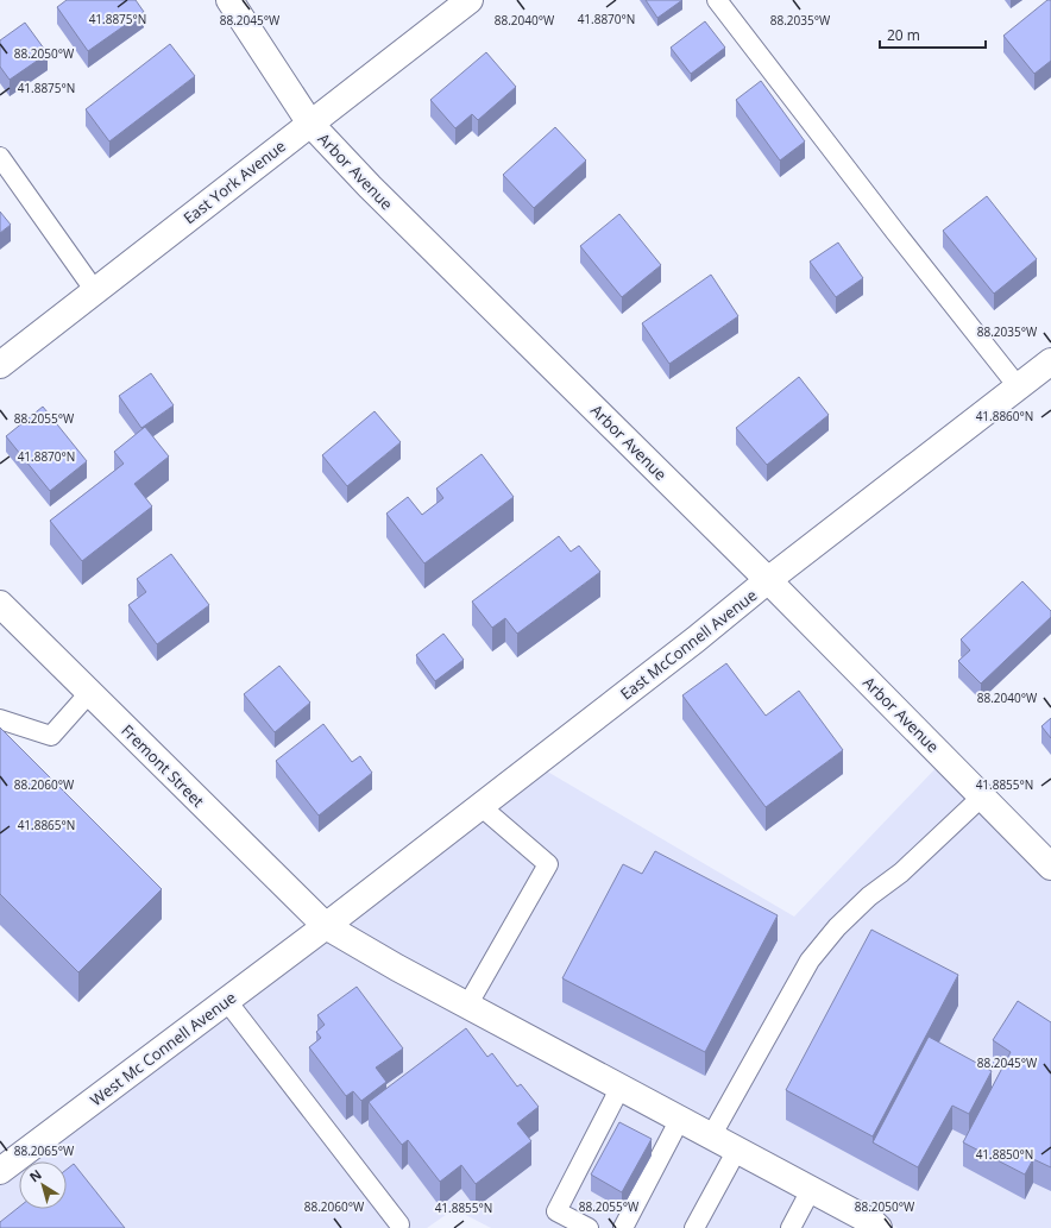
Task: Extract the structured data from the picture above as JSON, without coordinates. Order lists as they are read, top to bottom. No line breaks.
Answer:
{"streets":{"street":["Arbor Avenue","East York Avenue","East McConnell Avenue","Fremont Street","West Mc Connell Avenue"]},"crossings":[["Arbor Avenue","East York Avenue"],["Arbor Avenue","East McConnell Avenue"],["East McConnell Avenue","Fremont Street"],["East McConnell Avenue","West Mc Connell Avenue"],["Fremont Street","West Mc Connell Avenue"]],"scale_bar":"20 m","north":"top left","coordinates":["41.8875°N","41.8870°N","88.2045°W","88.2040°W","88.2035°W","88.2050°W","41.8860°N","88.2055°W","88.2060°W","41.8855°N","41.8865°N","88.2065°W","41.8850°N"]}
